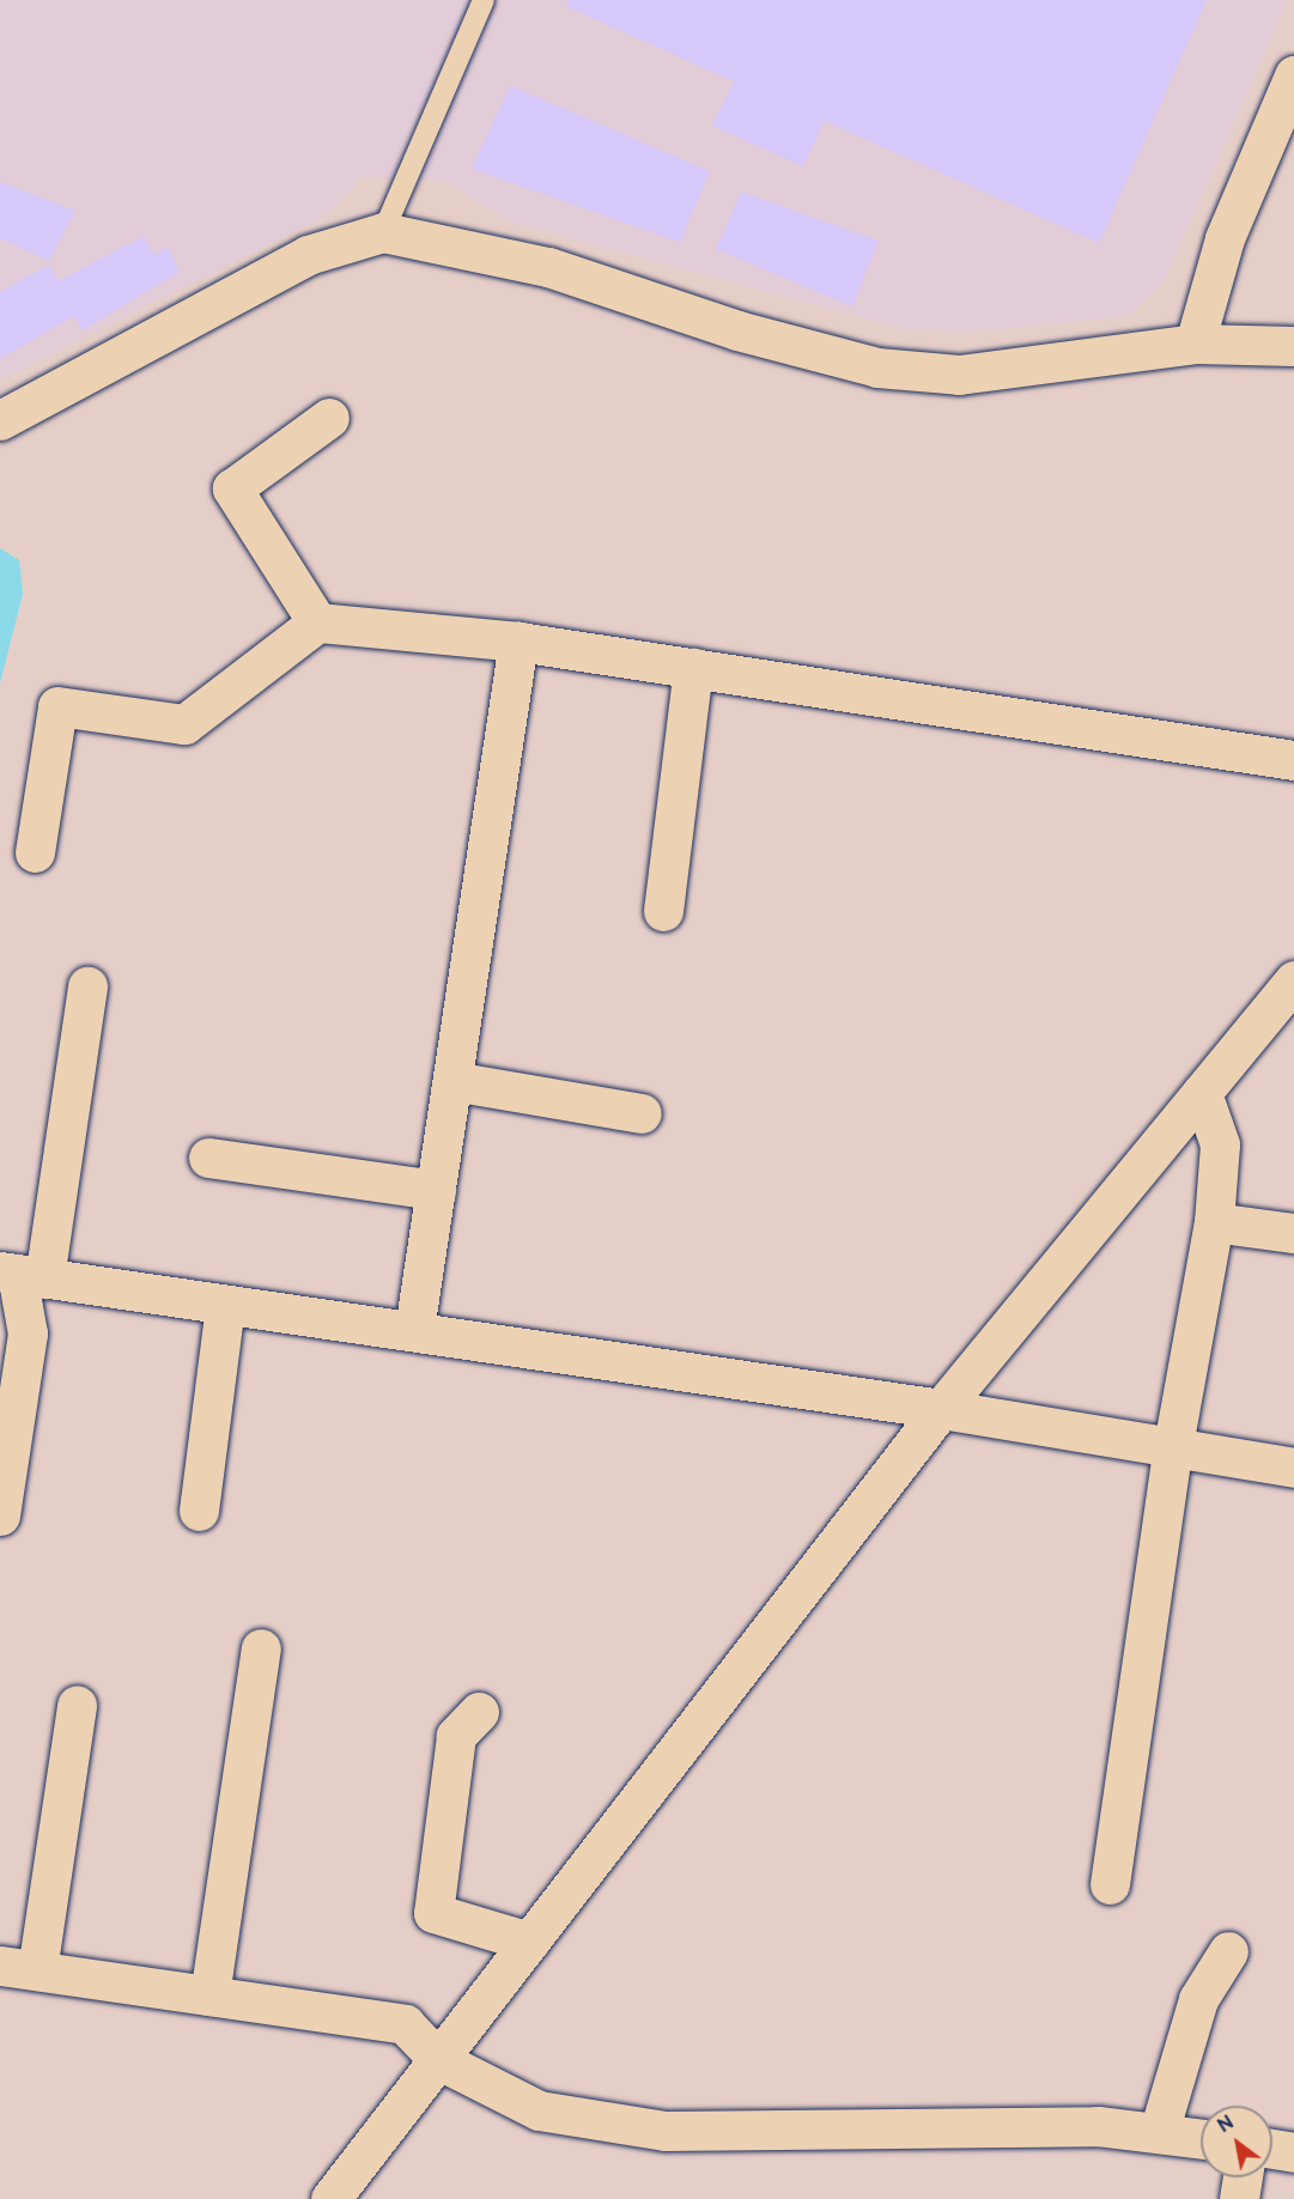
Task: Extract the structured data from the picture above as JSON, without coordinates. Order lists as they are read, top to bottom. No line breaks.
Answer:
{"north":"top left"}
